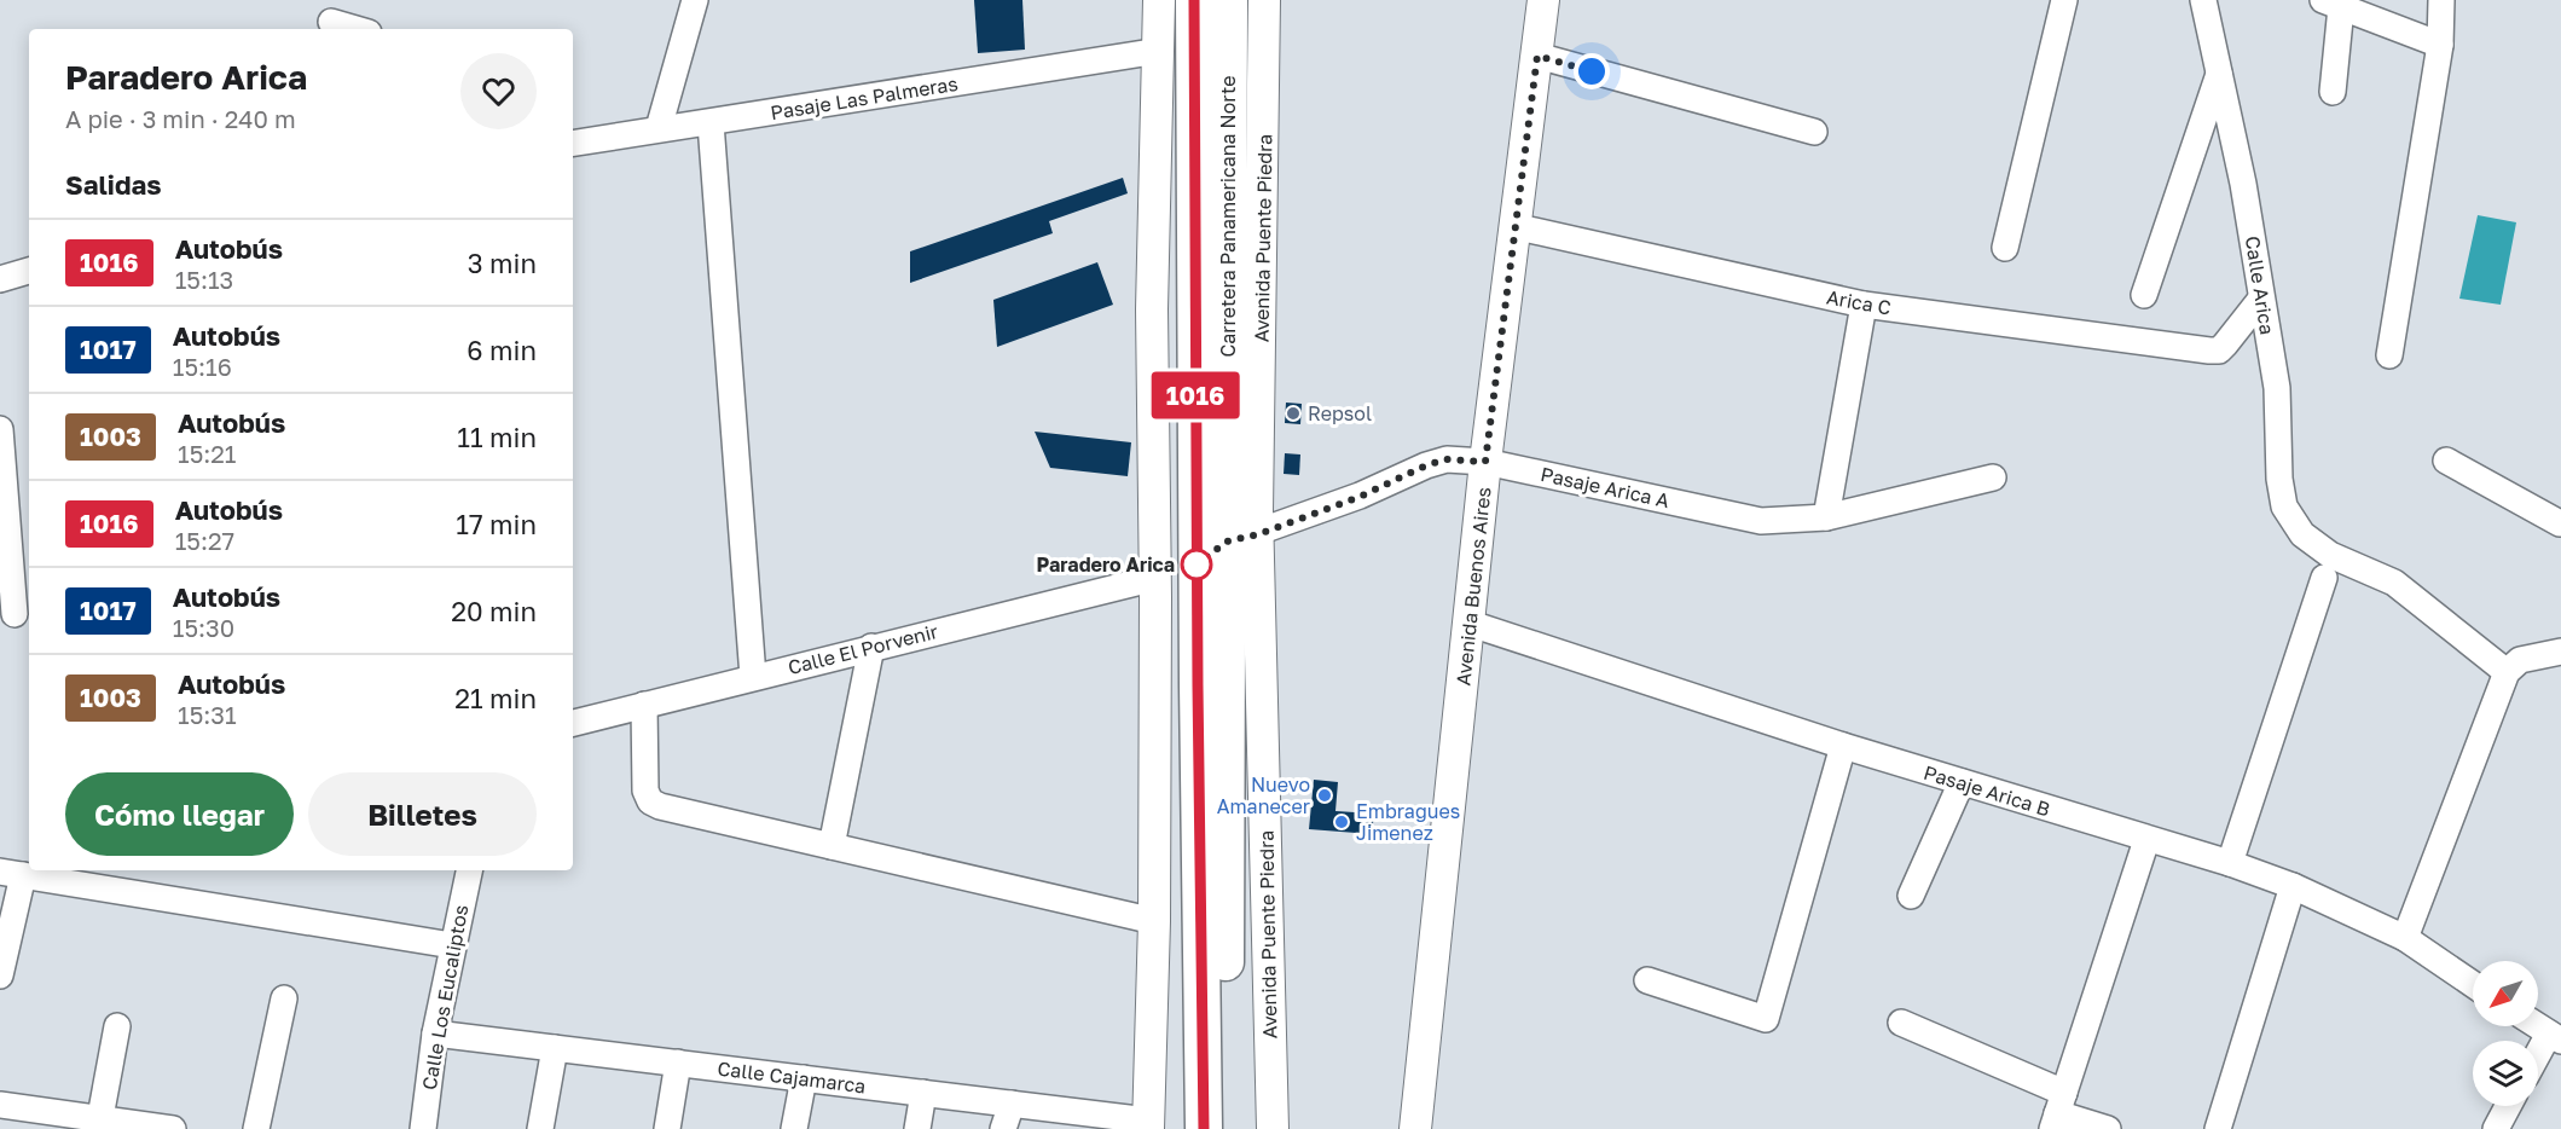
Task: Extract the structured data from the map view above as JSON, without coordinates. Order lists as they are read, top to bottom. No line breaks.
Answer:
{"streets":{"highway":["Carretera Panamericana Norte"],"main road":["Avenida Puente Piedra","Avenida Buenos Aires"],"street":["Pasaje Las Palmeras","Calle Arica","Arica C","Pasaje Arica A","Calle El Porvenir","Pasaje Arica B","Calle Los Eucaliptos","Calle Cajamarca"]},"crossings":[["Carretera Panamericana Norte","Avenida Puente Piedra"],["Carretera Panamericana Norte","Pasaje Arica A"],["Avenida Puente Piedra","Pasaje Arica A"],["Calle Arica","Arica C"],["Arica C","Avenida Buenos Aires"],["Pasaje Arica A","Avenida Buenos Aires"],["Avenida Buenos Aires","Pasaje Arica B"],["Calle Los Eucaliptos","Calle Cajamarca"]],"places":["Repsol","Paradero Arica","Nuevo Amanecer","Embragues Jimenez"],"lines":["bus line 1016"],"north":"bottom left","page":{"on_map":"1016","heading":[["Paradero Arica","A pie · 3 min · 240 m"],"Salidas"],"list":[{"mark":"1016","name":"Autobús","note":"15:13","value":"3 min"},{"mark":"1017","name":"Autobús","note":"15:16","value":"6 min"},{"mark":"1003","name":"Autobús","note":"15:21","value":"11 min"},{"mark":"1016","name":"Autobús","note":"15:27","value":"17 min"},{"mark":"1017","name":"Autobús","note":"15:30","value":"20 min"},{"mark":"1003","name":"Autobús","note":"15:31","value":"21 min"}],"buttons":["Cómo llegar","Billetes"]}}
